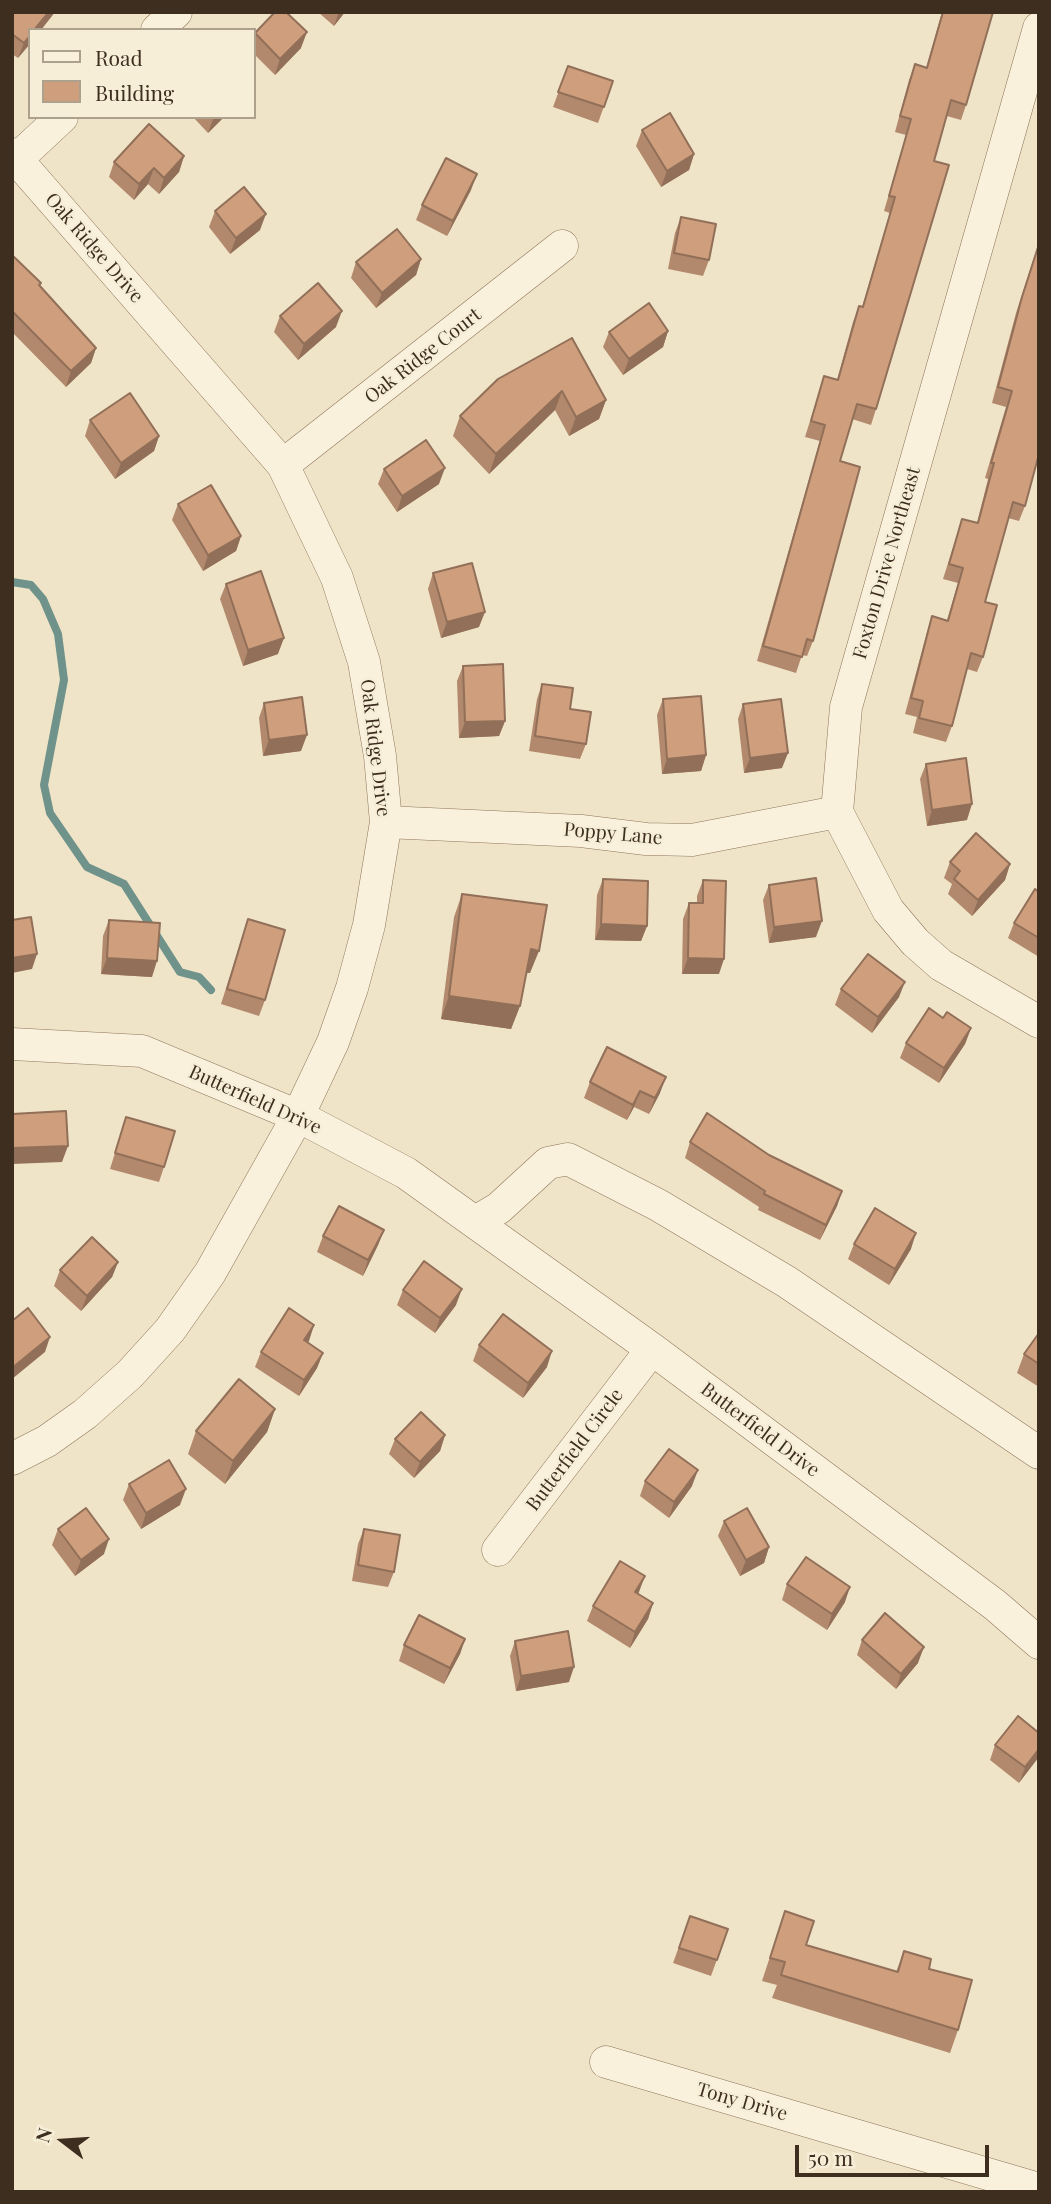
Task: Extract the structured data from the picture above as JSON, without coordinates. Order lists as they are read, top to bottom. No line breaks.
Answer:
{"streets":{"street":["Oak Ridge Drive","Oak Ridge Court","Foxton Drive Northeast","Poppy Lane","Butterfield Drive","Butterfield Circle","Tony Drive"]},"crossings":[["Oak Ridge Drive","Oak Ridge Court"],["Oak Ridge Drive","Poppy Lane"],["Oak Ridge Drive","Butterfield Drive"],["Foxton Drive Northeast","Poppy Lane"],["Butterfield Drive","Butterfield Circle"]],"legend":["Road","Building"],"scale_bar":"50 m","north":"left"}
